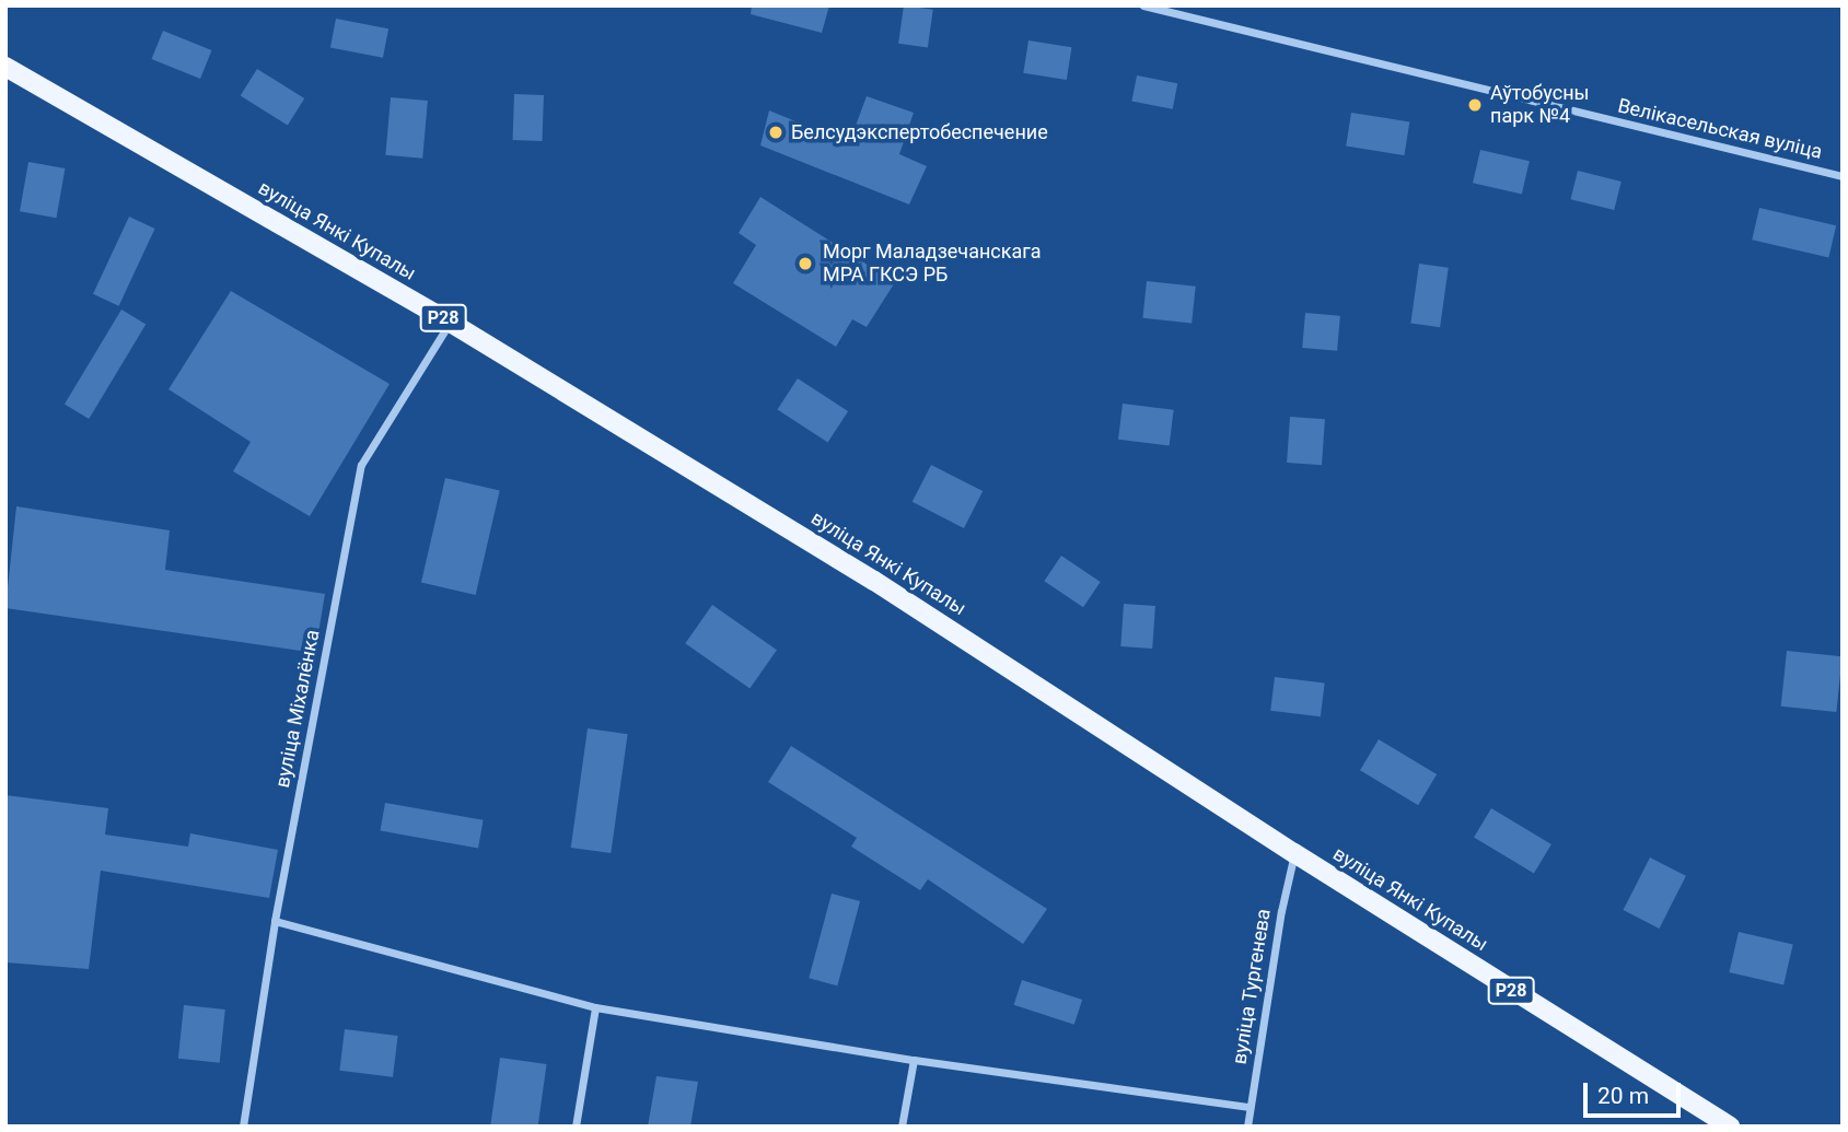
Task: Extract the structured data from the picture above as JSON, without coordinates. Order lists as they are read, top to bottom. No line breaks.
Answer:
{"streets":{"main road":["вуліца Янкі Купалы","Р28"],"street":["Велікасельская вуліца","вуліца Міхалёнка","вуліца Тургенева"]},"crossings":[["вуліца Янкі Купалы","вуліца Міхалёнка"],["вуліца Янкі Купалы","вуліца Тургенева"]],"places":["Аўтобусны парк №4","Белсудэкспертобеспечение","Морг Маладзечанскага МРА ГКСЭ РБ"],"scale_bar":"20 m"}
